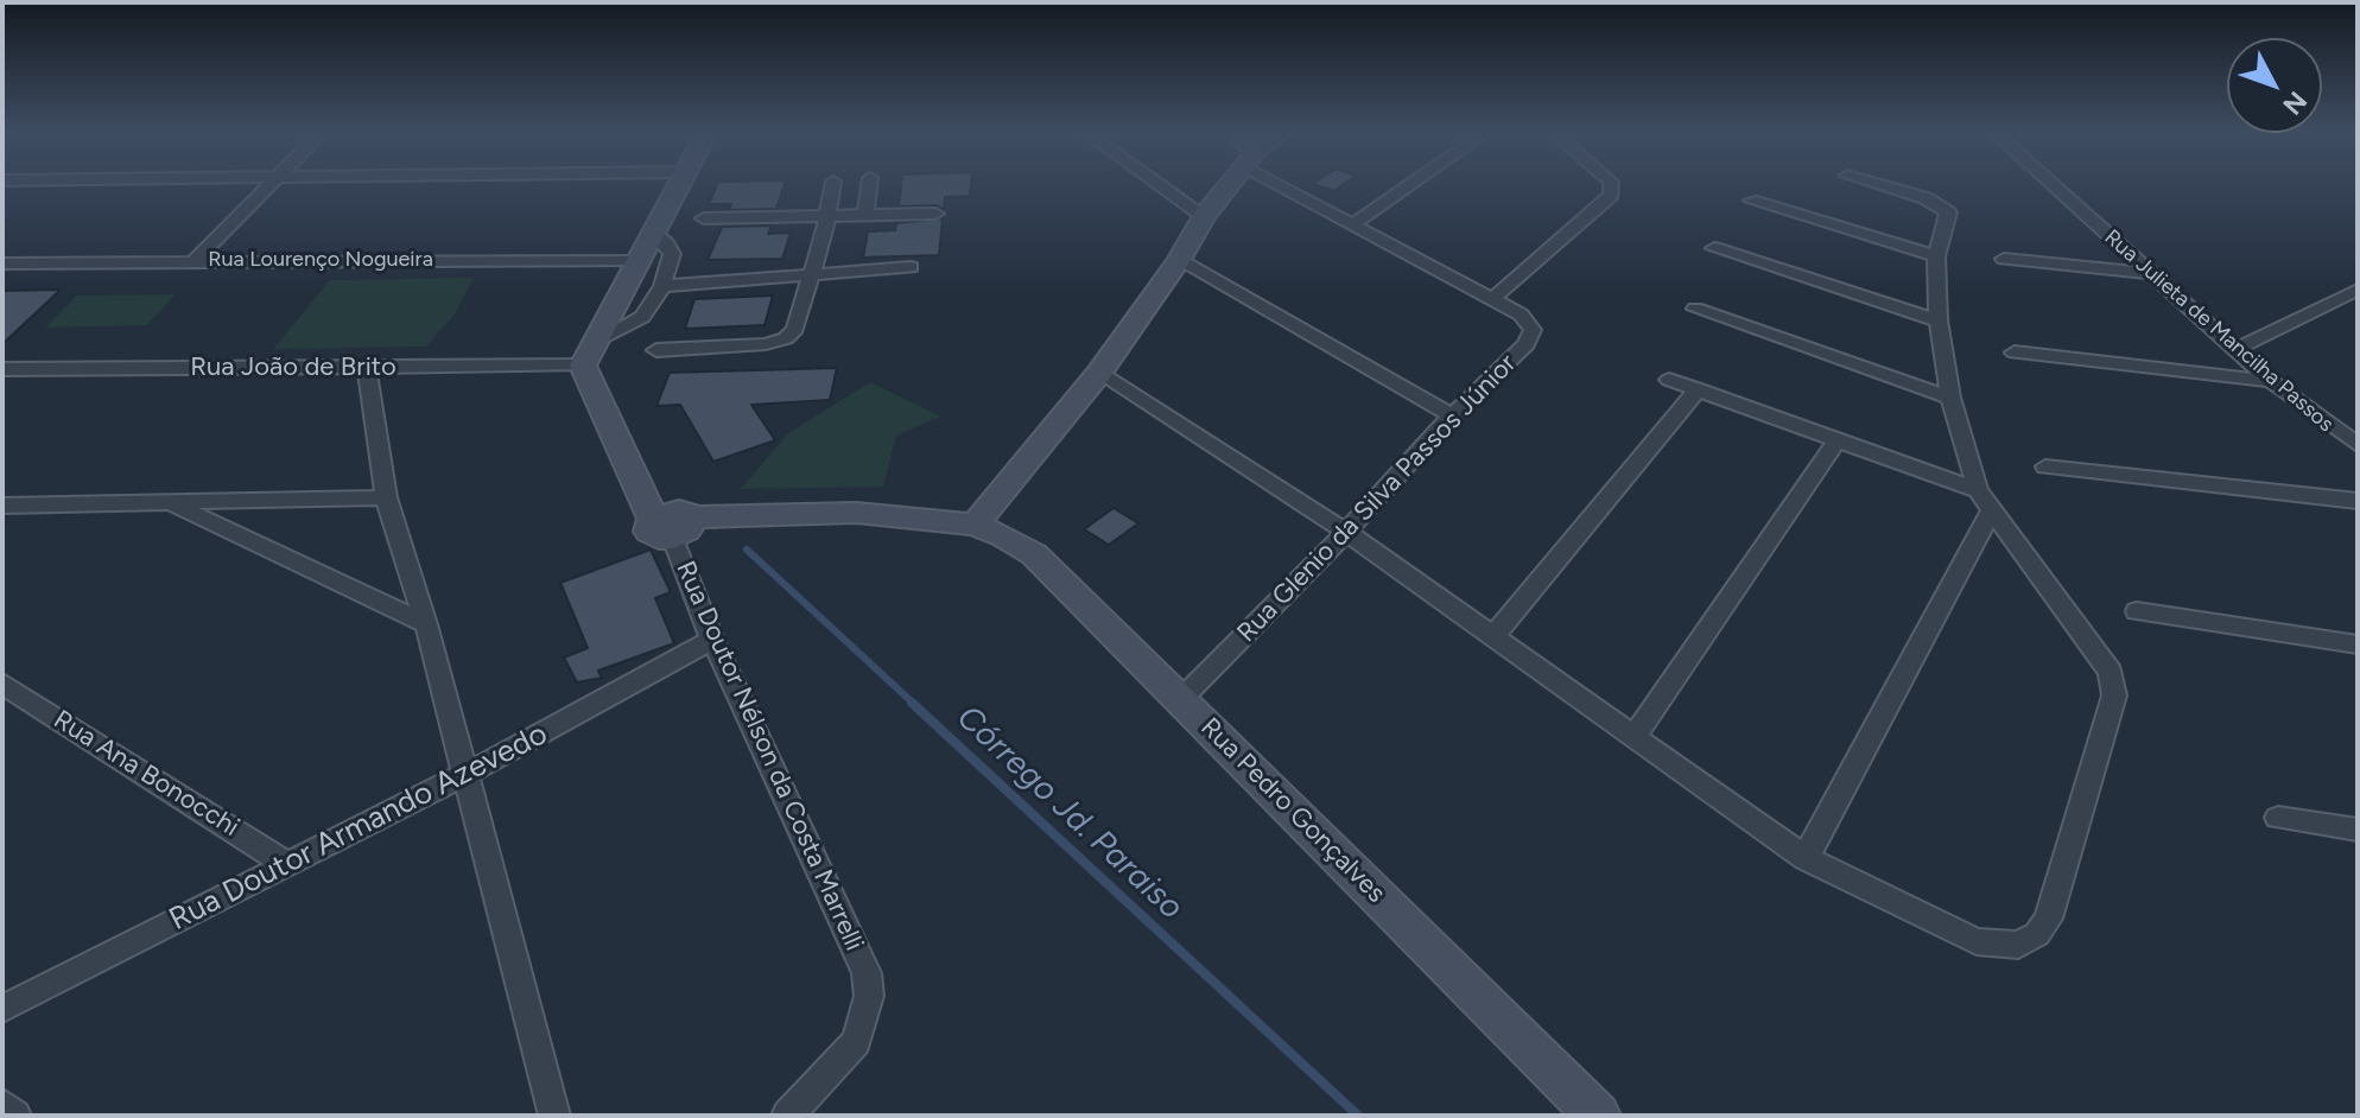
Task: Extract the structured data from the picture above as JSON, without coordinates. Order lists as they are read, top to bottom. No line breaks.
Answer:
{"streets":{"street":["Rua Lourenço Nogueira","Rua Julieta de Mancilha Passos","Rua João de Brito","Rua Glenio da Silva Passos Júnior","Rua Doutor Nélson da Costa Marrelli","Rua Ana Bonocchi","Rua Pedro Gonçalves","Rua Doutor Armando Azevedo"]},"crossings":[["Rua Glenio da Silva Passos Júnior","Rua Pedro Gonçalves"],["Rua Doutor Nélson da Costa Marrelli","Rua Pedro Gonçalves"],["Rua Doutor Nélson da Costa Marrelli","Rua Doutor Armando Azevedo"],["Rua Ana Bonocchi","Rua Doutor Armando Azevedo"]],"water":["Córrego Jd. Paraiso"],"north":"bottom right"}
